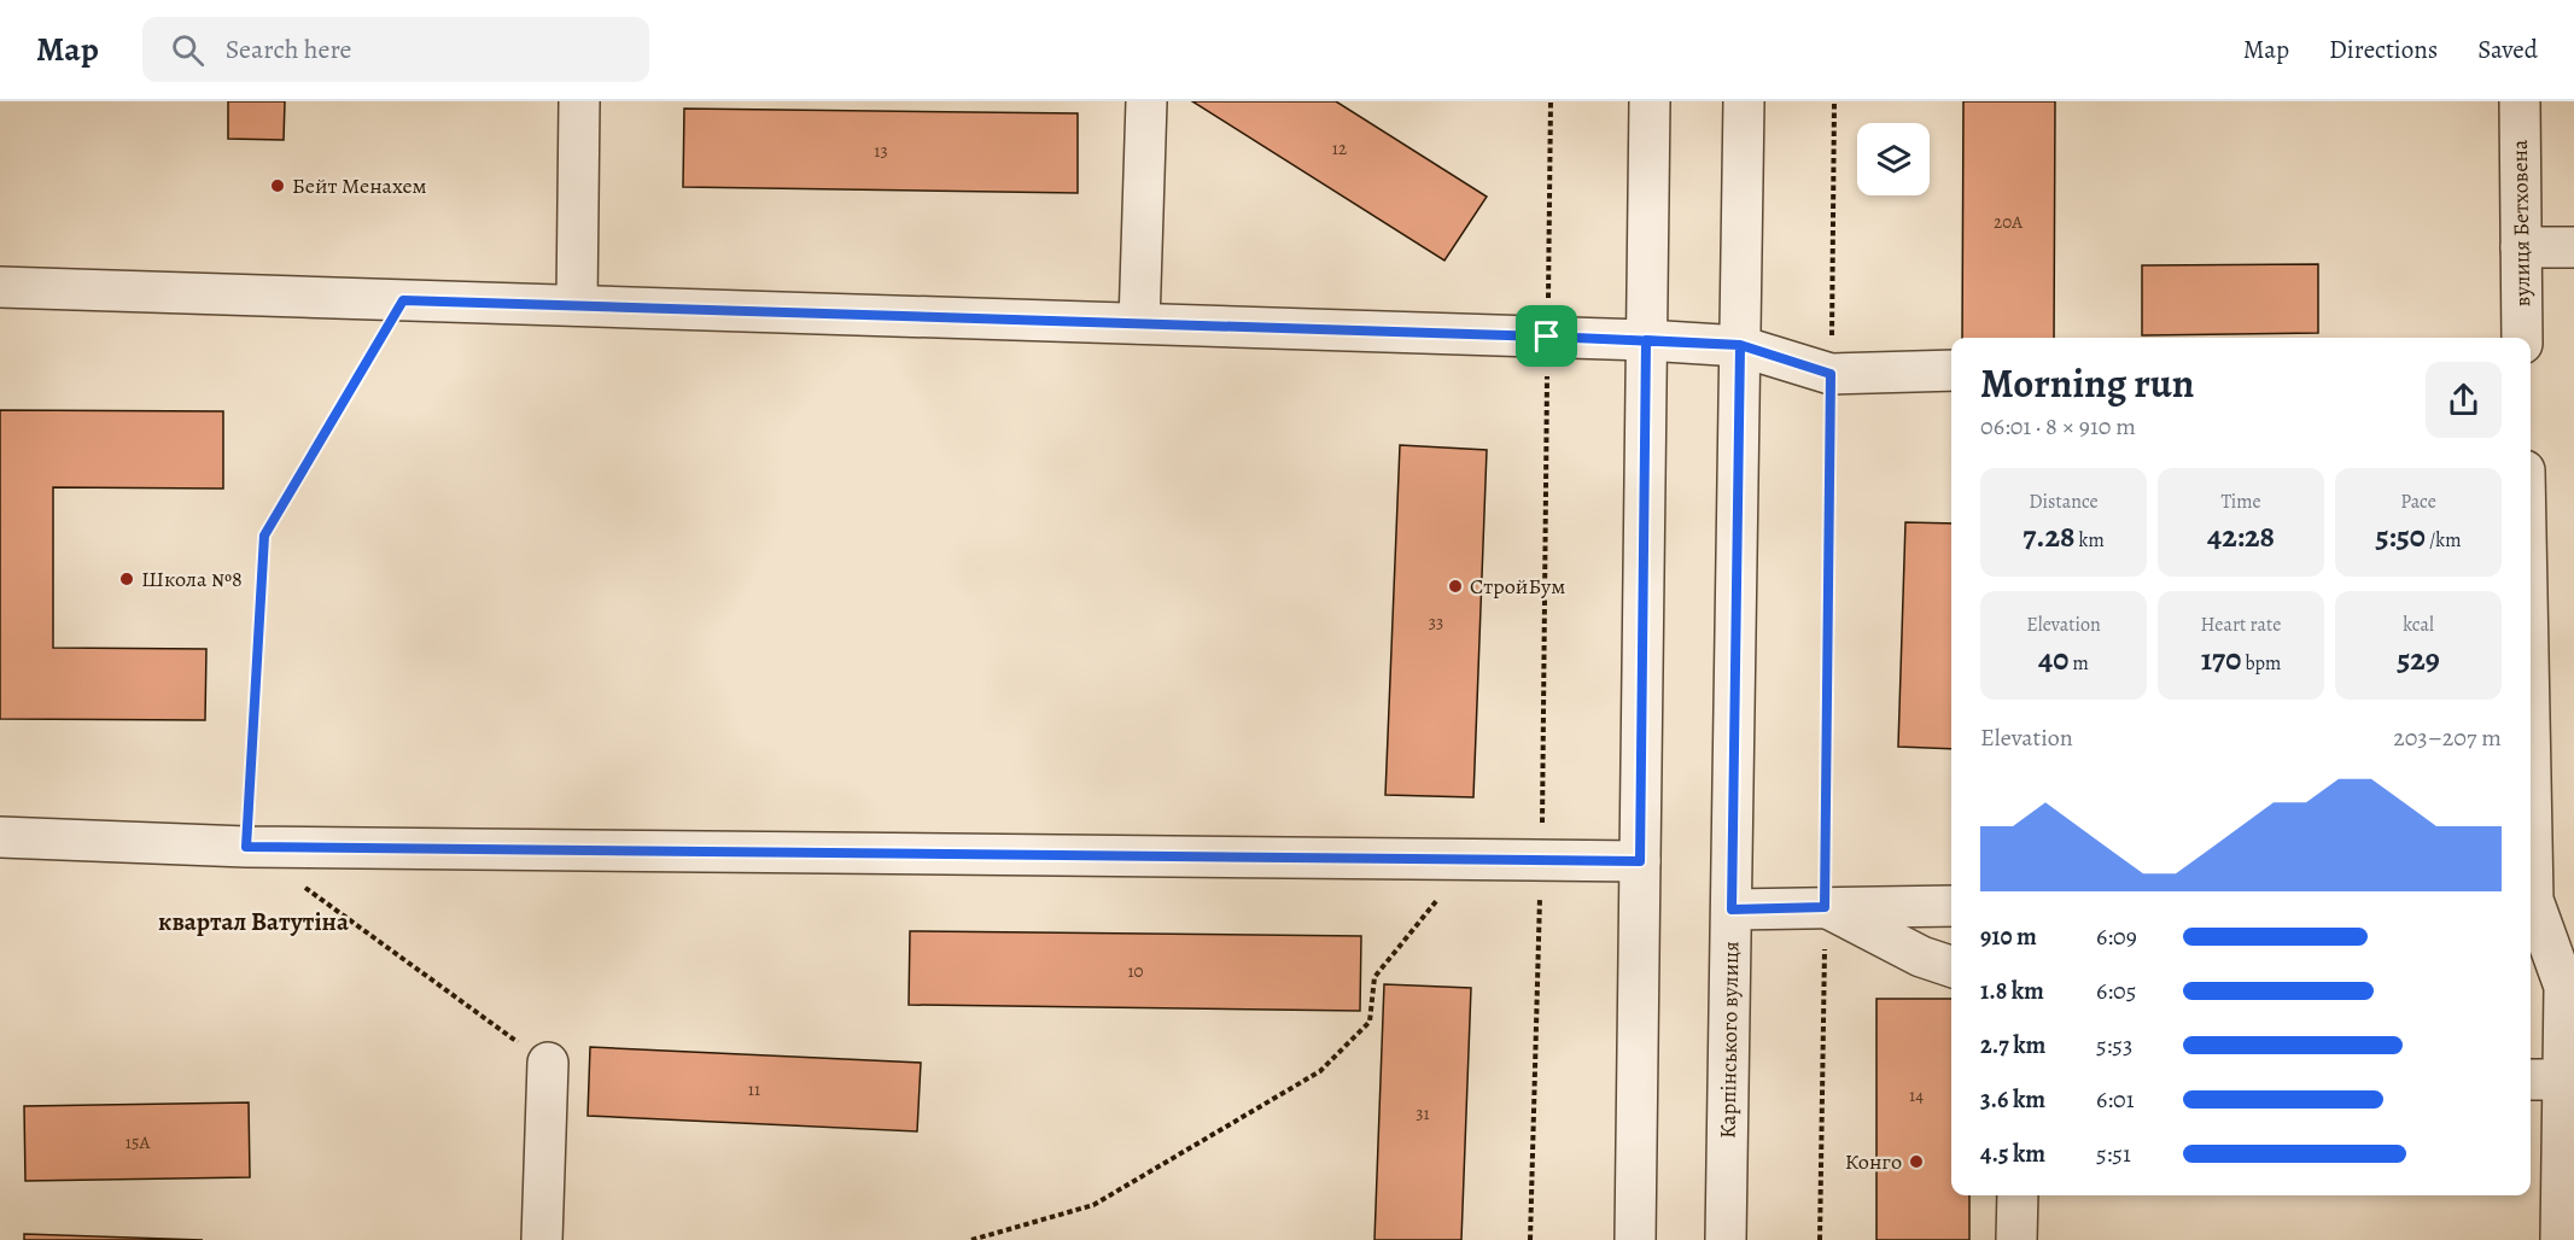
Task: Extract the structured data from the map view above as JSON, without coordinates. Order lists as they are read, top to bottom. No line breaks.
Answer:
{"streets":{"street":["вулиця Бетховена","Карпінського вулиця"]},"districts":["квартал Ватутіна"],"places":["Бейт Менахем","Школа №8","СтройБум","Конго"],"house_numbers":["12","13","20А","33","10","11","14","31","15А"],"page":{"header":"Map","search":"Search here","nav":["Map","Directions","Saved"],"heading":["Morning run","06:01 · 8 × 910 m"],"stats":[["Distance","7.28 km"],["Time","42:28"],["Pace","5:50 /km"],["Elevation","40 m"],["Heart rate","170 bpm"],["kcal","529"]],"chart":["Elevation","203–207 m"],"list":[{"name":"910 m","note":"6:09"},{"name":"1.8 km","note":"6:05"},{"name":"2.7 km","note":"5:53"},{"name":"3.6 km","note":"6:01"},{"name":"4.5 km","note":"5:51"}]}}
